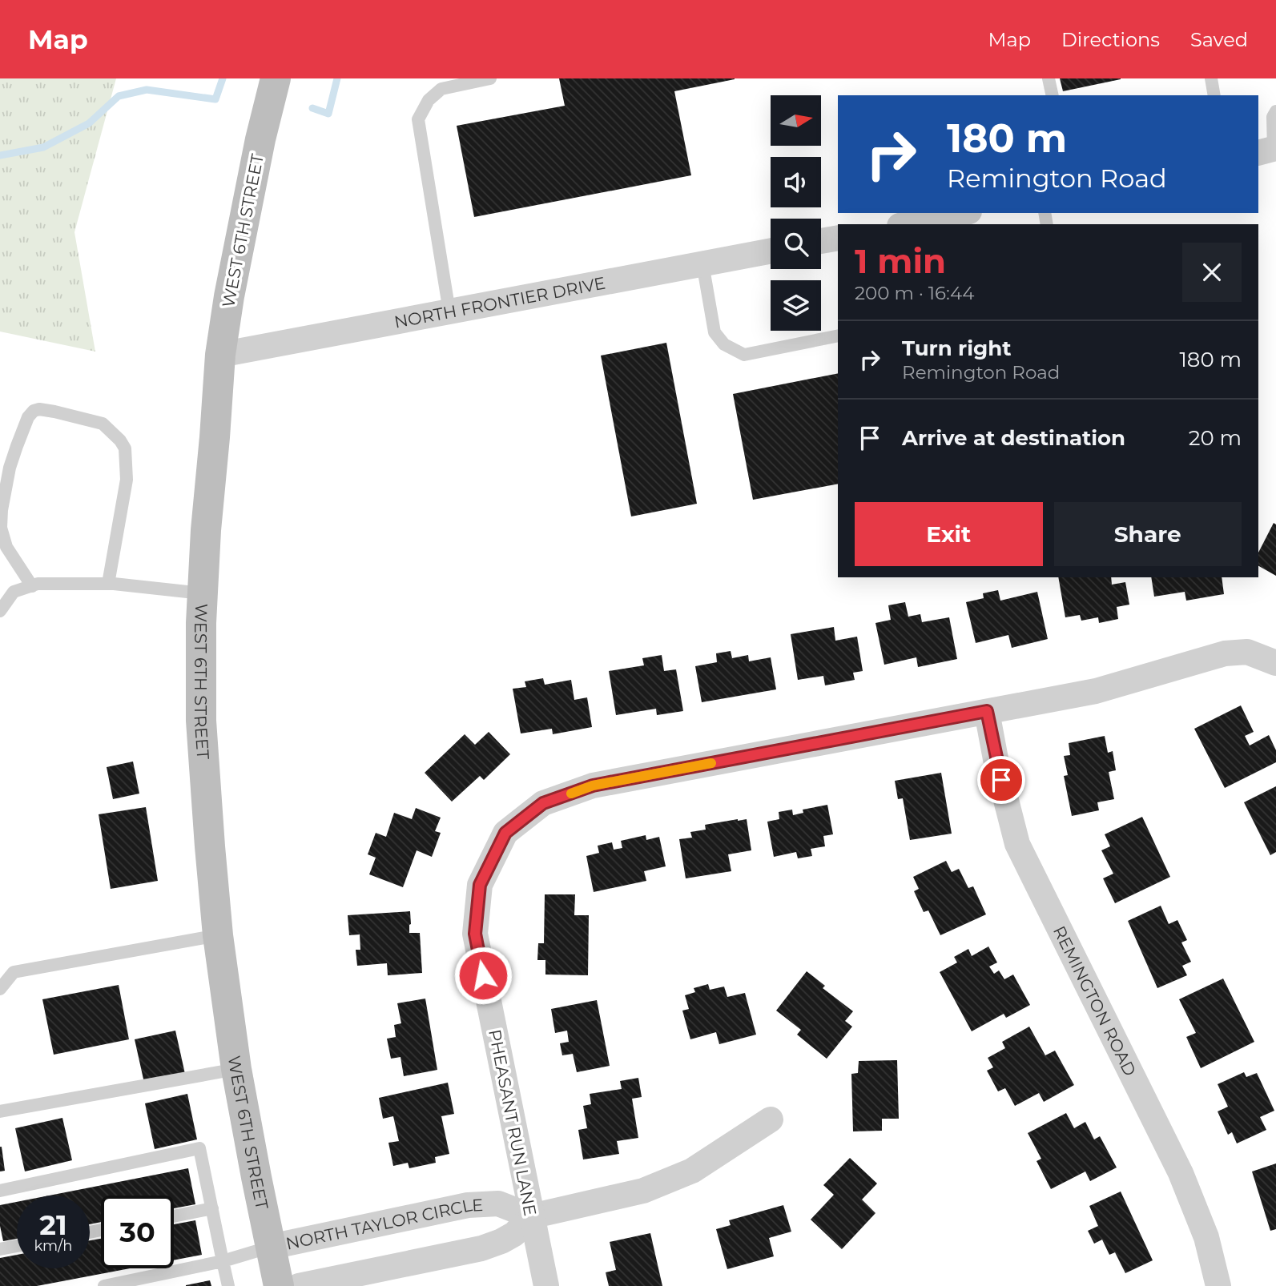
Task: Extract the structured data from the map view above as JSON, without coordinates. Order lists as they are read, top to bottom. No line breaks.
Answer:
{"streets":{"main road":["WEST 6TH STREET"],"street":["NORTH FRONTIER DRIVE","REMINGTON ROAD","PHEASANT RUN LANE","NORTH TAYLOR CIRCLE"]},"crossings":[["WEST 6TH STREET","NORTH FRONTIER DRIVE"],["WEST 6TH STREET","NORTH TAYLOR CIRCLE"],["REMINGTON ROAD","PHEASANT RUN LANE"],["PHEASANT RUN LANE","NORTH TAYLOR CIRCLE"]],"north":"right","page":{"header":"Map","nav":["Map","Directions","Saved"],"turn":["180 m","Remington Road"],"heading":["1 min","200 m · 16:44"],"list":[{"name":"Turn right","note":"Remington Road","value":"180 m"},{"name":"Arrive at destination","value":"20 m"}],"buttons":["Exit","Share"],"speed":"21 km/h","limit":"30"}}
